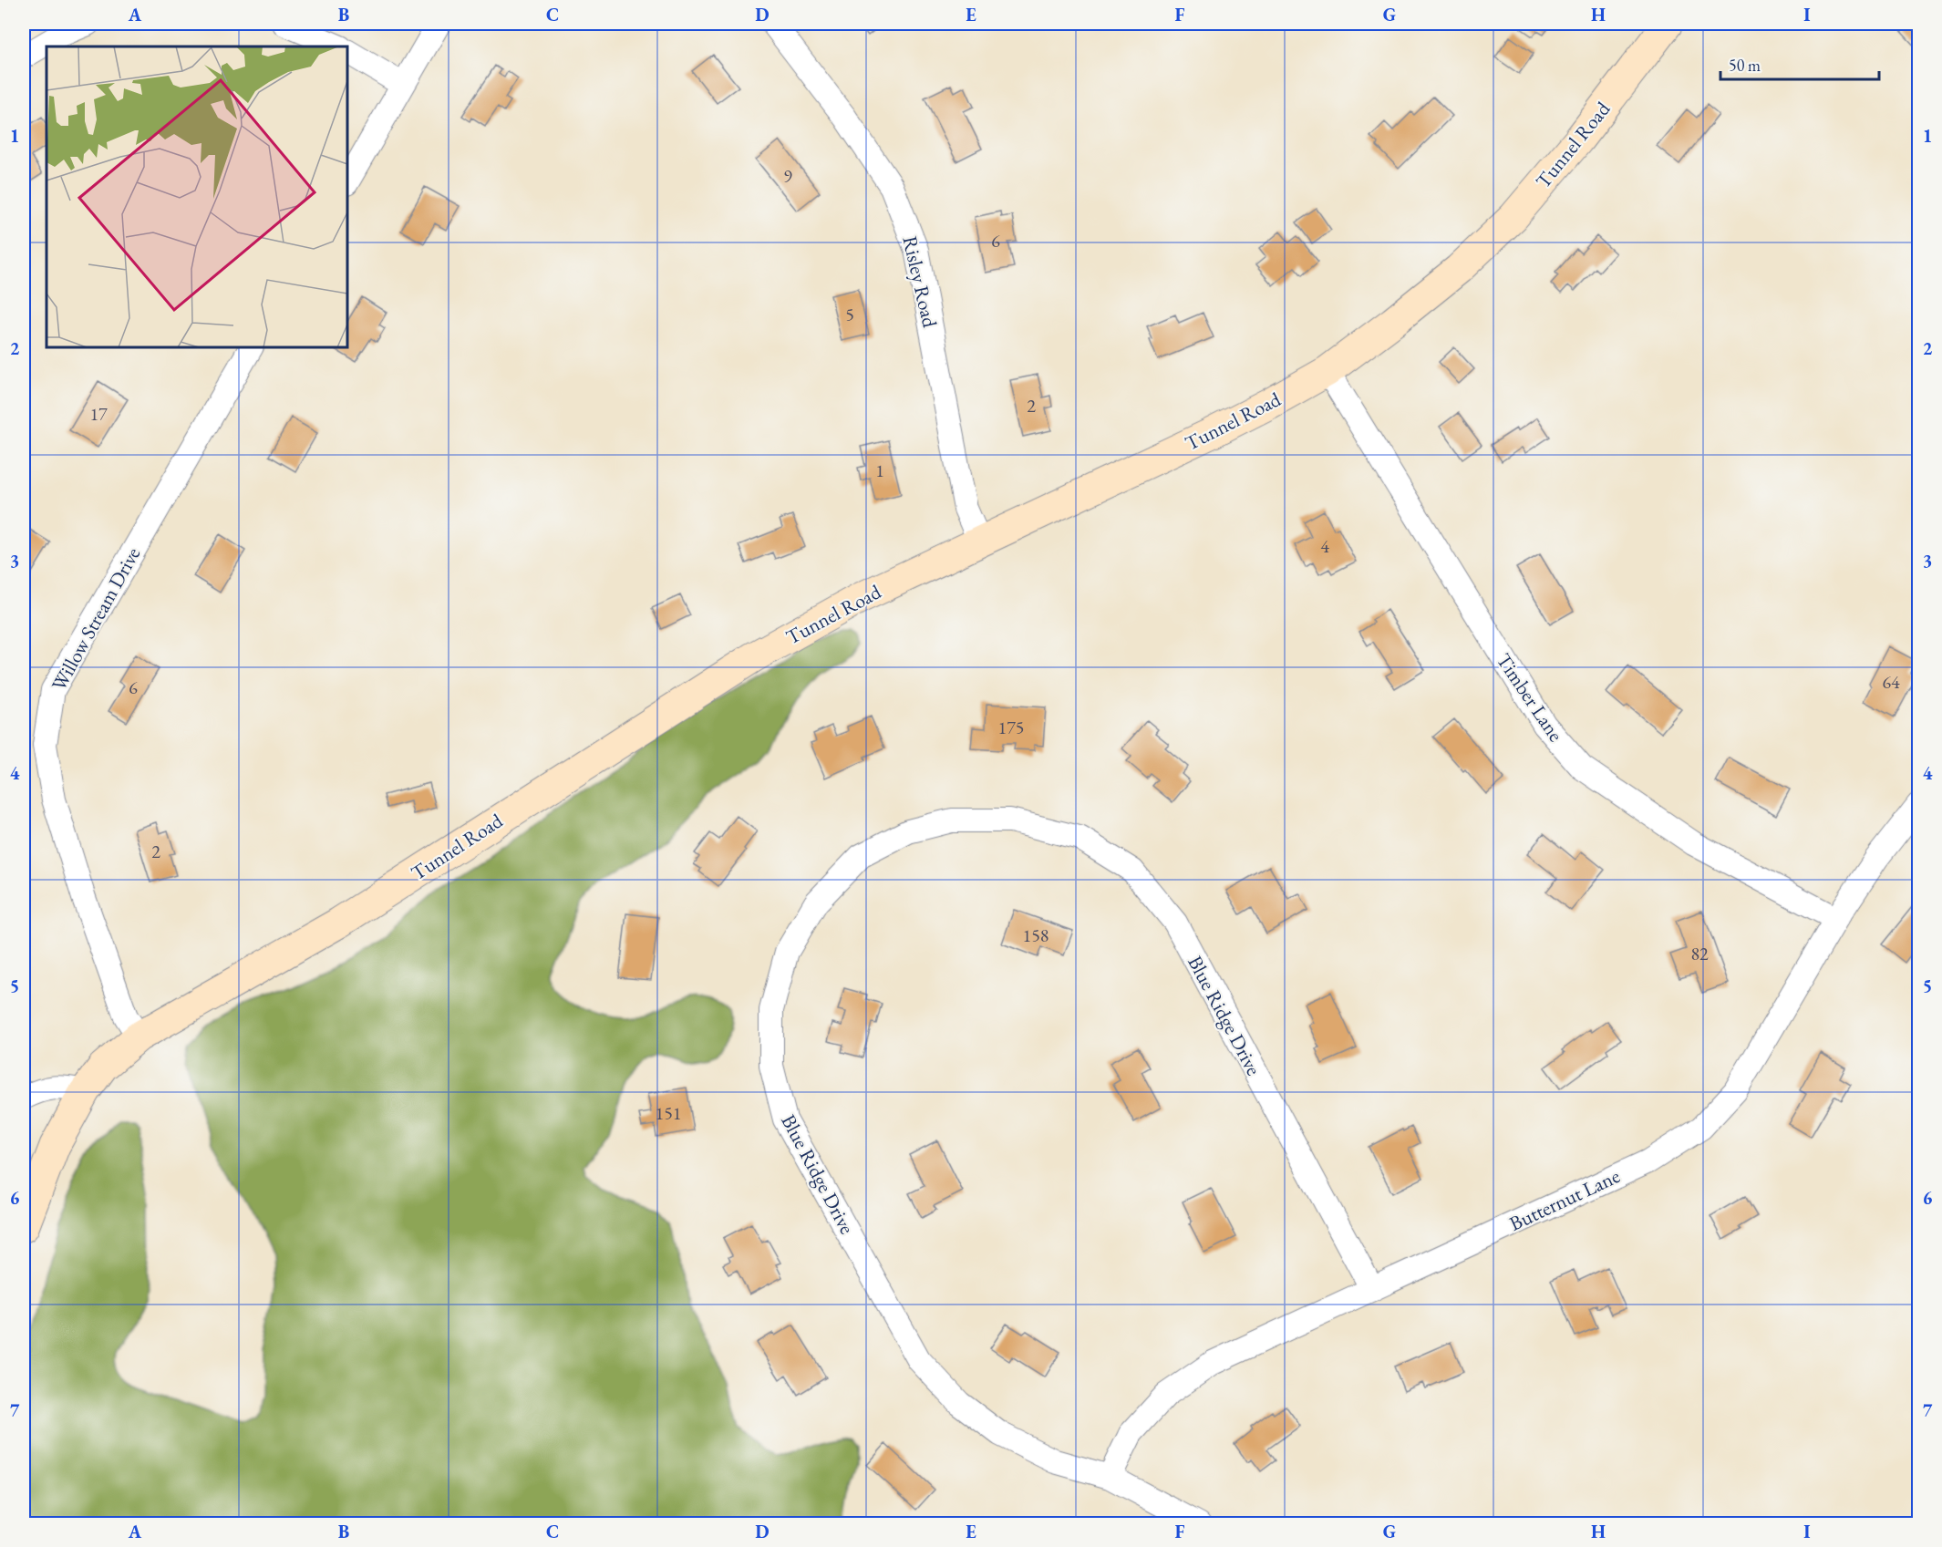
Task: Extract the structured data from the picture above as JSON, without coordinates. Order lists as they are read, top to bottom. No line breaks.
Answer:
{"streets":{"main road":["Tunnel Road"],"street":["Risley Road","Willow Stream Drive","Timber Lane","Blue Ridge Drive","Butternut Lane"]},"crossings":[["Tunnel Road","Risley Road"],["Tunnel Road","Willow Stream Drive"],["Tunnel Road","Timber Lane"],["Timber Lane","Butternut Lane"],["Blue Ridge Drive","Butternut Lane"]],"house_numbers":["9","6","5","2","17","1","4","64","6","175","2","158","82","151"],"scale_bar":"50 m","grid":{"columns":["A","B","C","D","E","F","G","H","I"],"rows":["1","2","3","4","5","6","7"]}}
